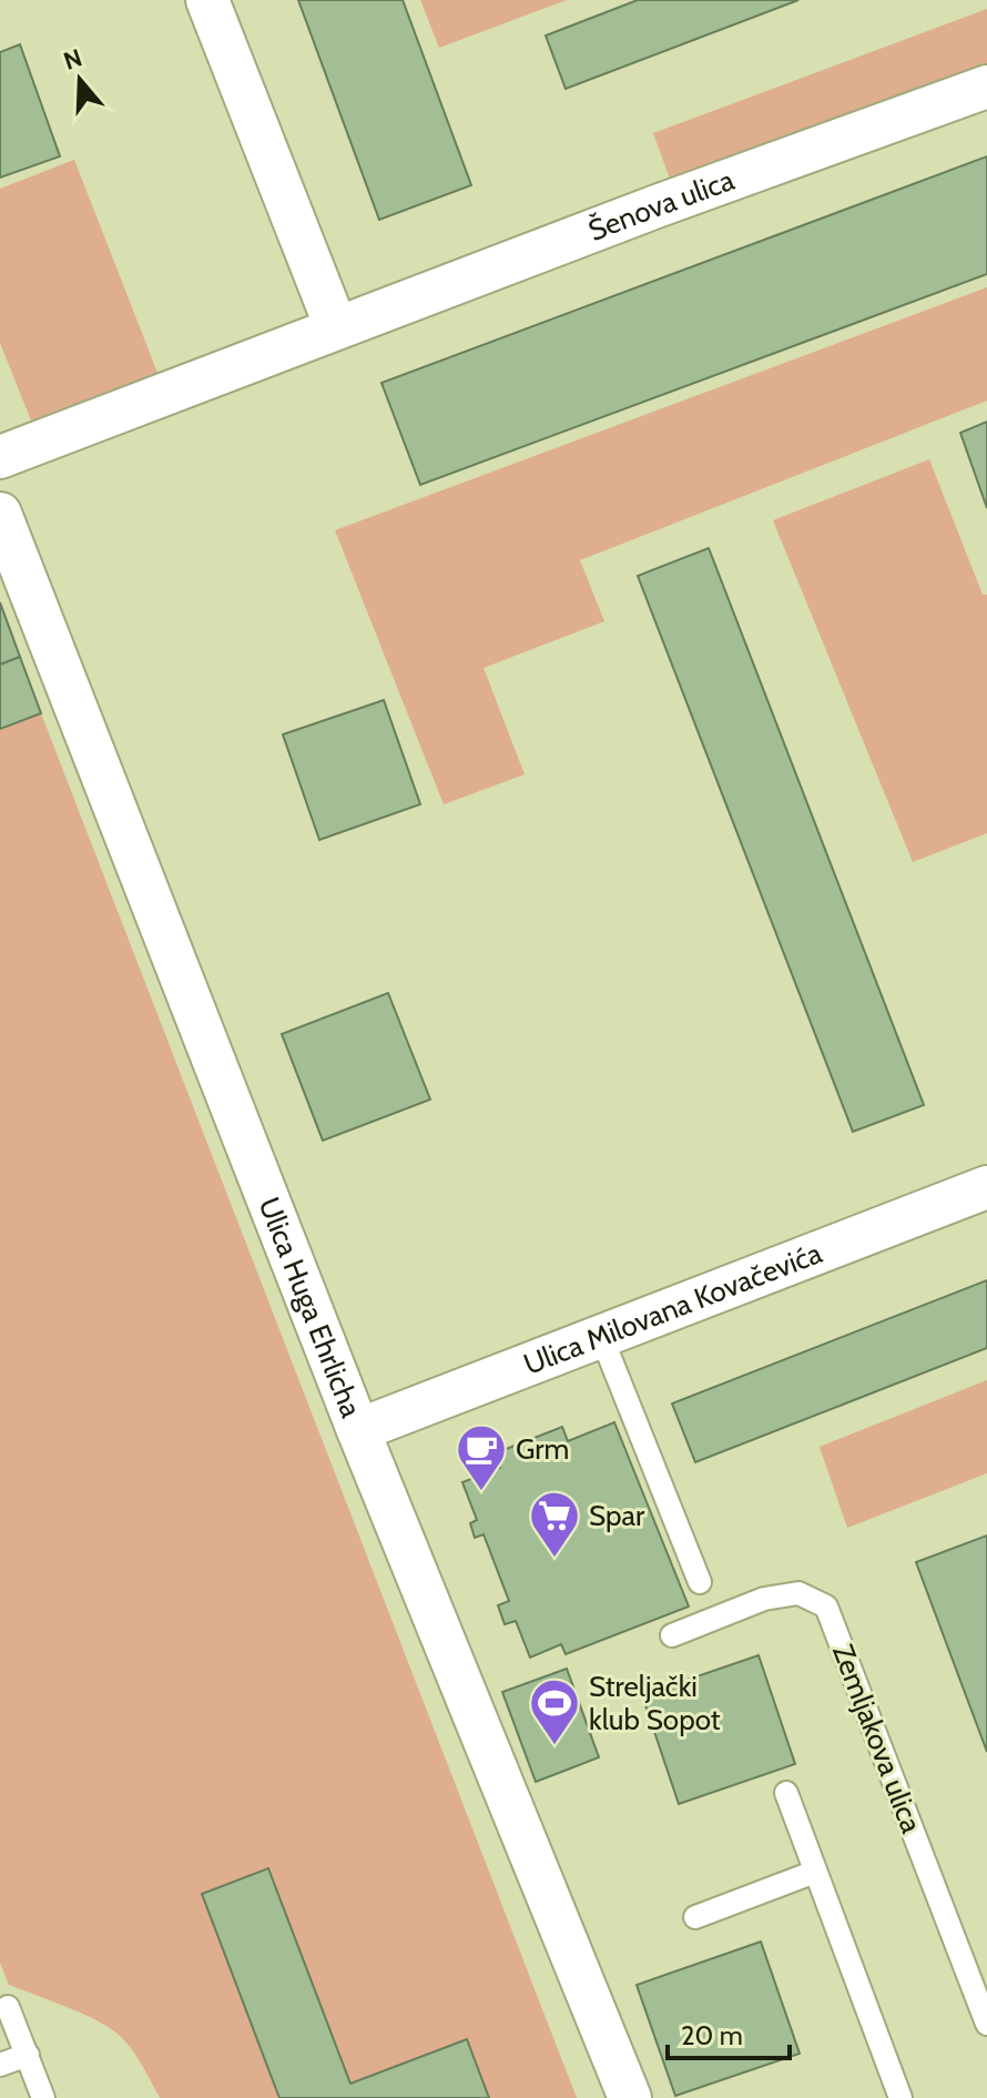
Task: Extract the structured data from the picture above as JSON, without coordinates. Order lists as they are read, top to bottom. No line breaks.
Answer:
{"streets":{"street":["Šenova ulica","Ulica Huga Ehrlicha","Ulica Milovana Kovačevića"],"lane":["Zemljakova ulica"]},"crossings":[["Ulica Huga Ehrlicha","Ulica Milovana Kovačevića"]],"places":{"cafe":["Grm"],"supermarket":["Spar"],"sports":["Streljački klub Sopot"]},"scale_bar":"20 m","north":"top"}
